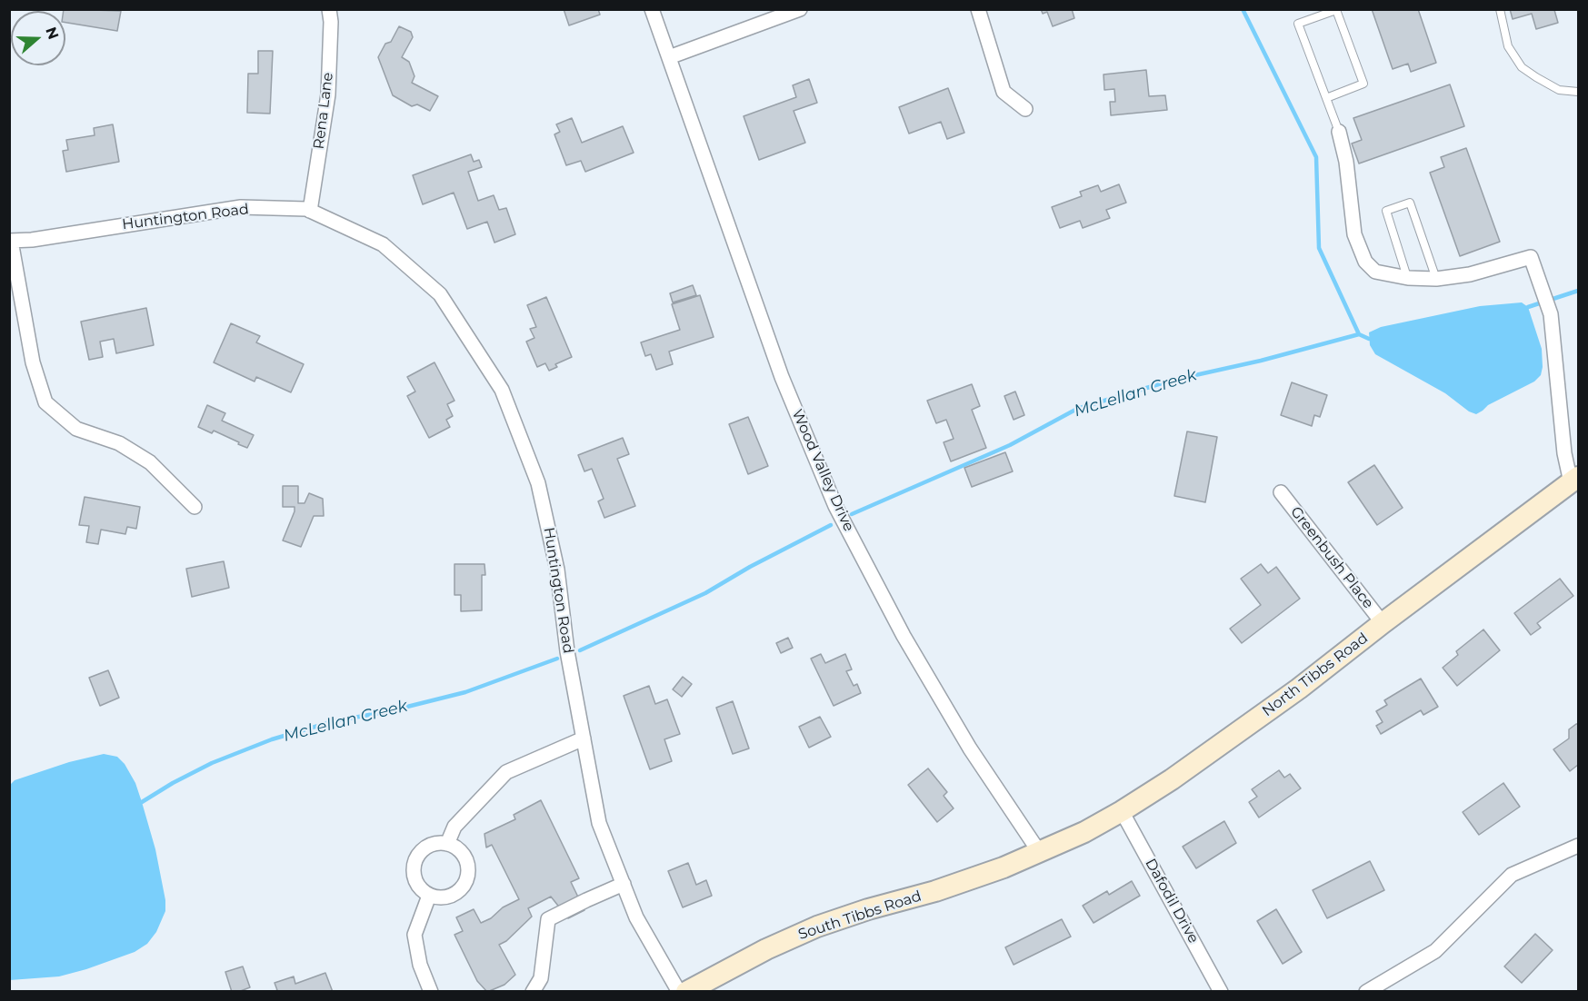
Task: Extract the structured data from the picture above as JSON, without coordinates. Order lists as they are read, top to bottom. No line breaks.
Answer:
{"streets":{"street":["Rena Lane","Huntington Road","Wood Valley Drive","Greenbush Place","North Tibbs Road","Dafodil Drive","South Tibbs Road"]},"crossings":[["Rena Lane","Huntington Road"],["Wood Valley Drive","North Tibbs Road"],["Wood Valley Drive","South Tibbs Road"],["Greenbush Place","North Tibbs Road"],["North Tibbs Road","Dafodil Drive"],["North Tibbs Road","South Tibbs Road"]],"water":["McLellan Creek"],"north":"right"}
